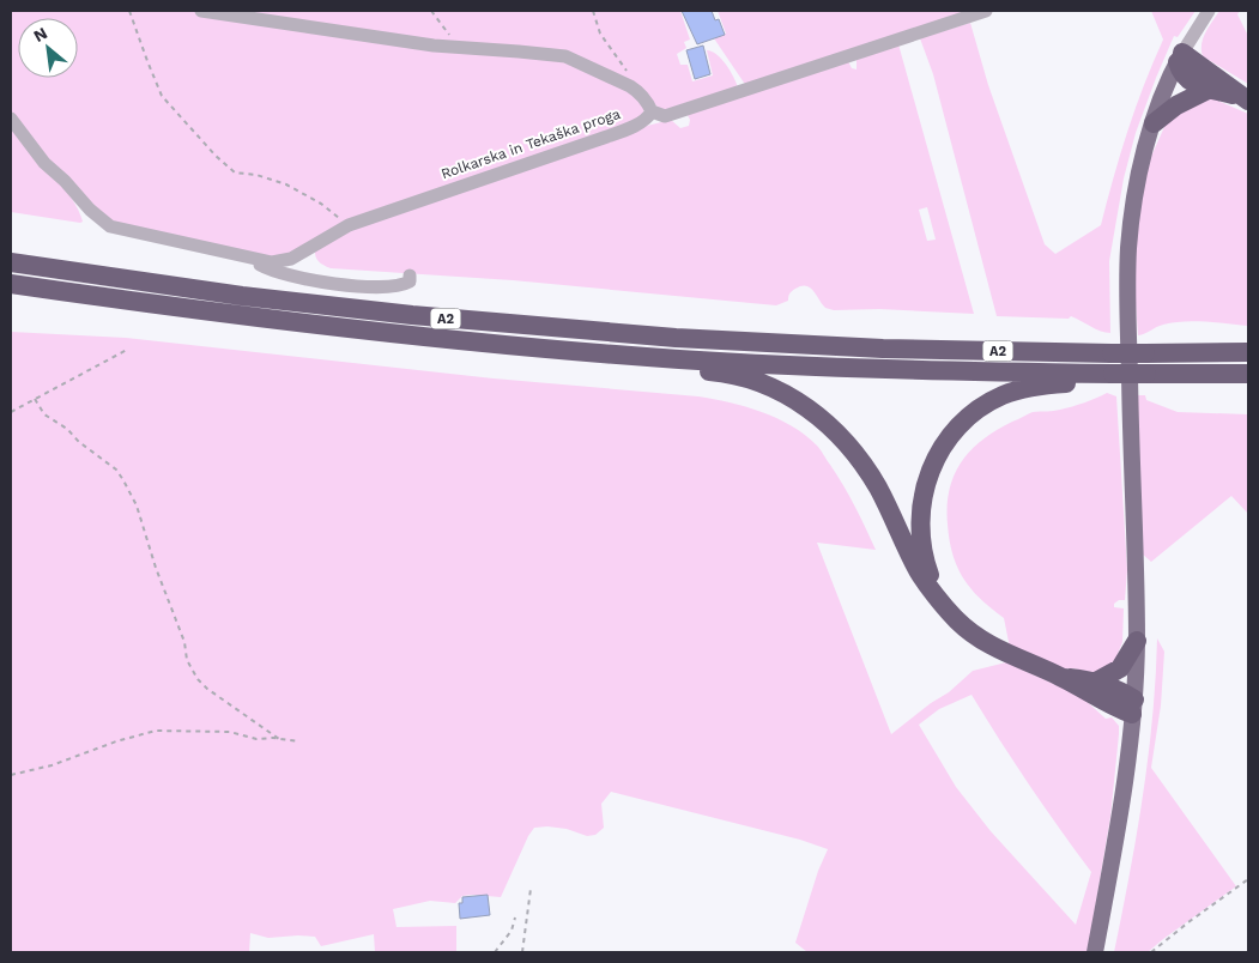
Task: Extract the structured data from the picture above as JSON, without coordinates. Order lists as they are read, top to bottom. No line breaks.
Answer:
{"streets":{"highway":["A2"],"street":["Rolkarska in Tekaška proga"]},"north":"top left"}
